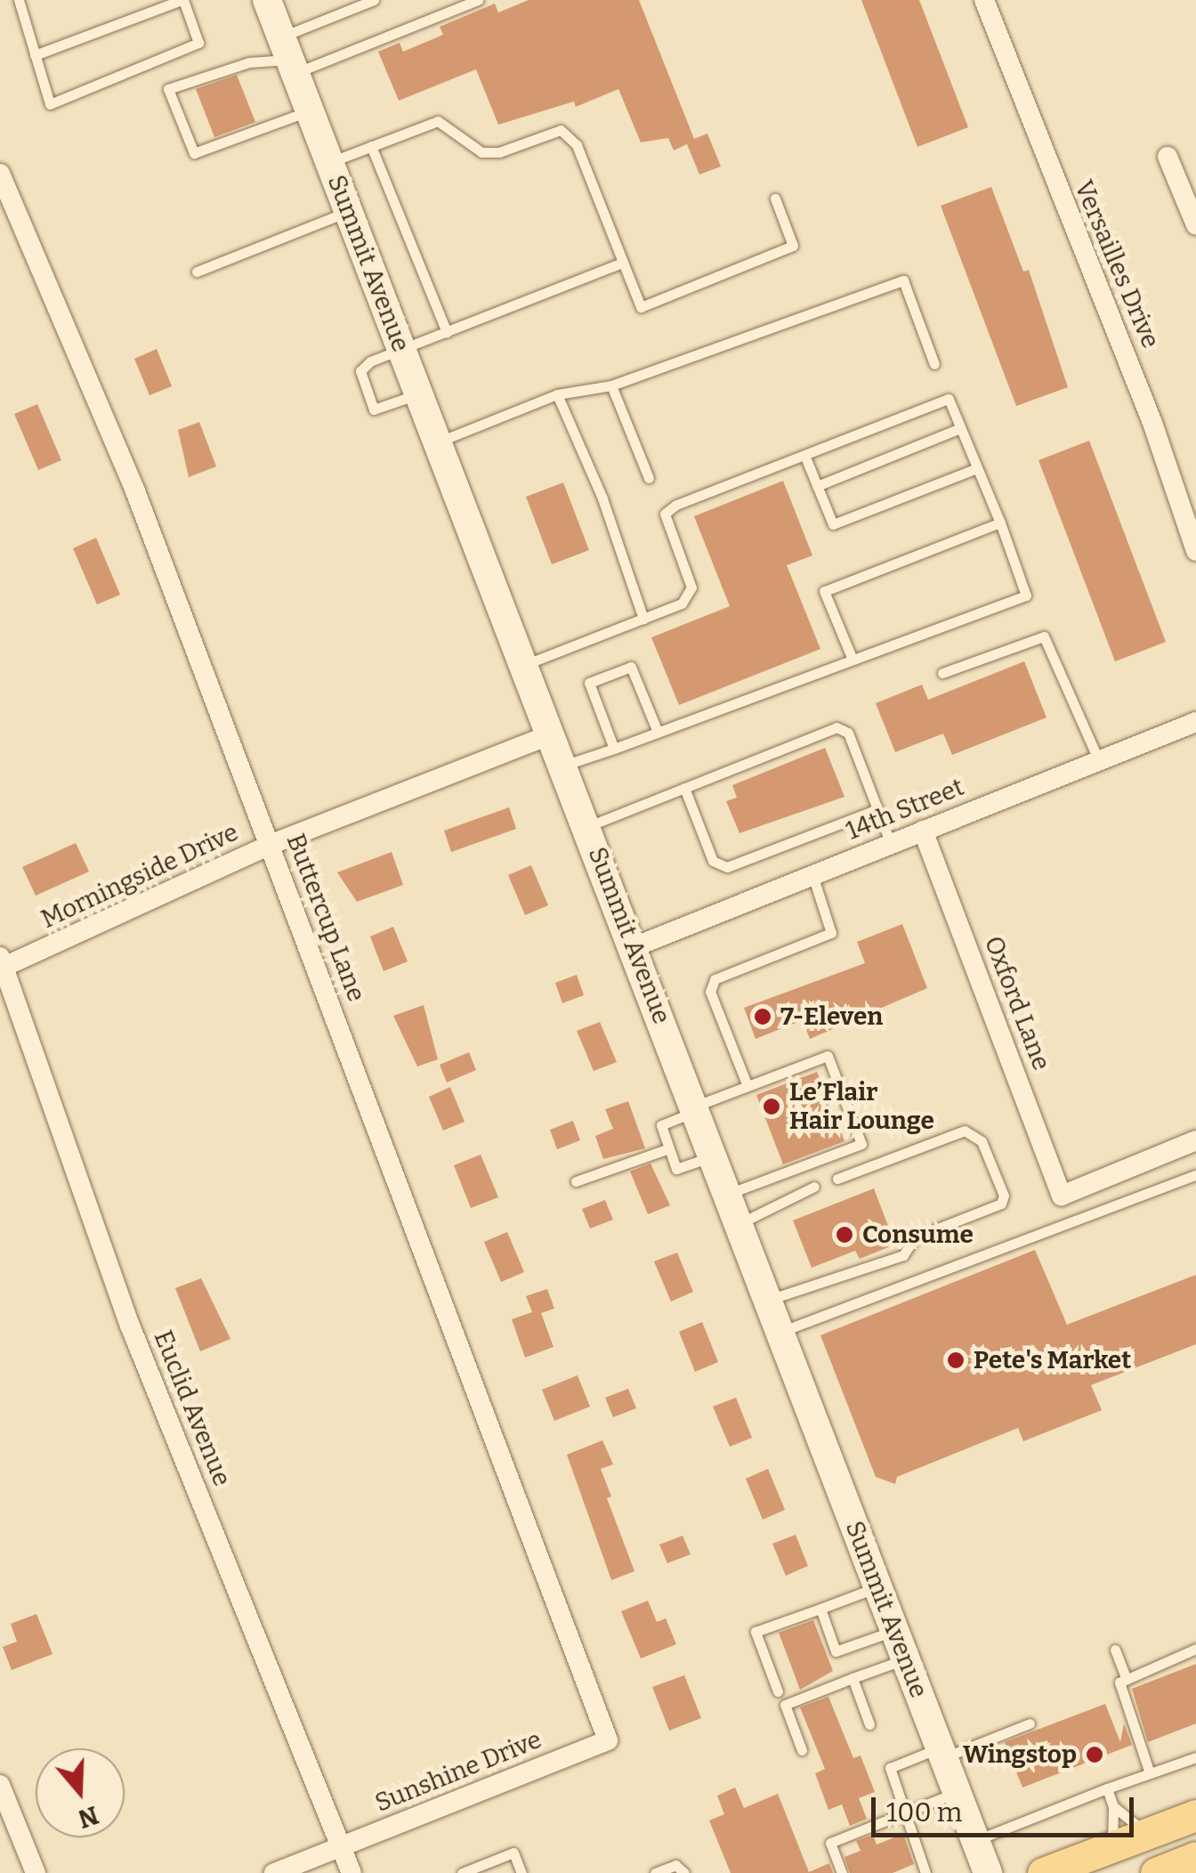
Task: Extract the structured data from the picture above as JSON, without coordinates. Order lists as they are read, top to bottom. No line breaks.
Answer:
{"streets":{"main road":["Summit Avenue"],"street":["Versailles Drive","14th Street","Morningside Drive","Buttercup Lane","Oxford Lane","Euclid Avenue","Sunshine Drive"]},"crossings":[["Summit Avenue","14th Street"],["Summit Avenue","Morningside Drive"],["14th Street","Oxford Lane"],["Morningside Drive","Buttercup Lane"],["Morningside Drive","Euclid Avenue"],["Buttercup Lane","Sunshine Drive"],["Euclid Avenue","Sunshine Drive"]],"places":["7-Eleven","Le’Flair Hair Lounge","Consume","Pete's Market","Wingstop"],"scale_bar":"100 m","north":"bottom"}
